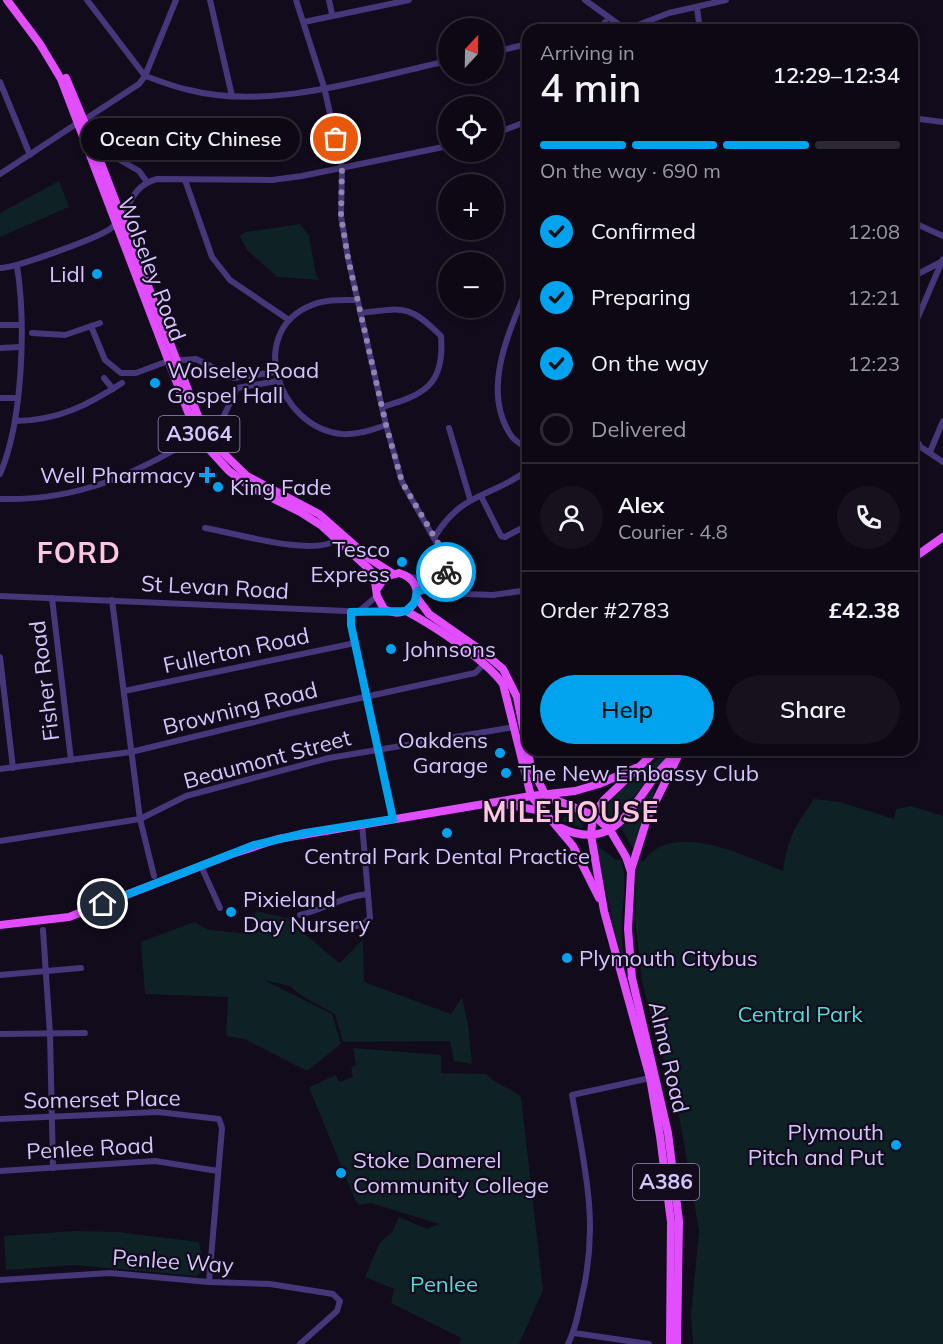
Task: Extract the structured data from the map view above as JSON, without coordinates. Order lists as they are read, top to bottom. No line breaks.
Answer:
{"streets":{"main road":["Wolseley Road","A3064","Alma Road","A386"],"street":["St Levan Road","Fullerton Road","Fisher Road","Browning Road","Beaumont Street","Somerset Place","Penlee Road","Penlee Way"]},"crossings":[["Wolseley Road","St Levan Road"],["St Levan Road","Fisher Road"],["Fisher Road","Browning Road"],["Alma Road","A386"],["Somerset Place","Penlee Road"],["Somerset Place","Penlee Way"]],"districts":["FORD","MILEHOUSE"],"parks":["Central Park","Penlee"],"places":{"other":["Ocean City Chinese","Lidl","Wolseley Road Gospel Hall","King Fade","Tesco Express","Johnsons","Oakdens Garage","The New Embassy Club","Central Park Dental Practice","Pixieland Day Nursery","Plymouth Citybus","Plymouth Pitch and Put","Stoke Damerel Community College"],"health":["Well Pharmacy"]},"north":"top","page":{"map_buttons":["+","−"],"heading":["4 min","Arriving in","12:29–12:34"],"panel":["Alex","Courier · 4.8","Order #2783","£42.38"],"bubble":"Ocean City Chinese","bar":"On the way · 690 m","list":[["Confirmed","12:08"],["Preparing","12:21"],["On the way","12:23"],"Delivered"],"buttons":["Help","Share"]}}
